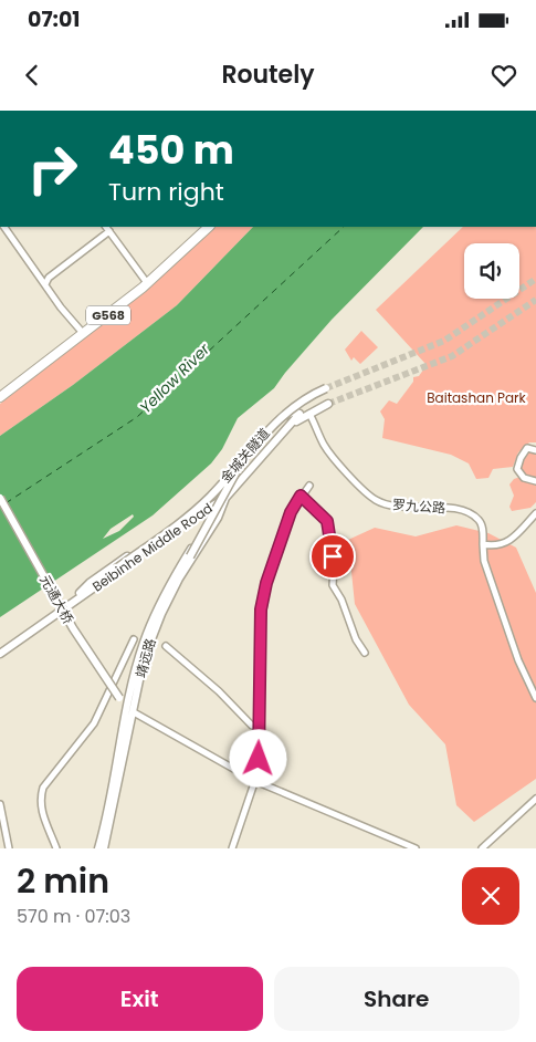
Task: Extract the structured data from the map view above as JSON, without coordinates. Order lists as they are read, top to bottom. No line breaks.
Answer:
{"streets":{"highway":["G568"],"main road":["金城关隧道","Beibinhe Middle Road","元通大桥","靖远路"],"street":["罗九公路"]},"crossings":[["金城关隧道","罗九公路"],["金城关隧道","Beibinhe Middle Road"],["Beibinhe Middle Road","靖远路"],["元通大桥","靖远路"]],"water":["Yellow River"],"parks":["Baitashan Park"],"page":{"status":"07:01","header":"Routely","turn":["450 m","Turn right"],"heading":["2 min","570 m · 07:03"],"buttons":["Exit","Share"]}}
